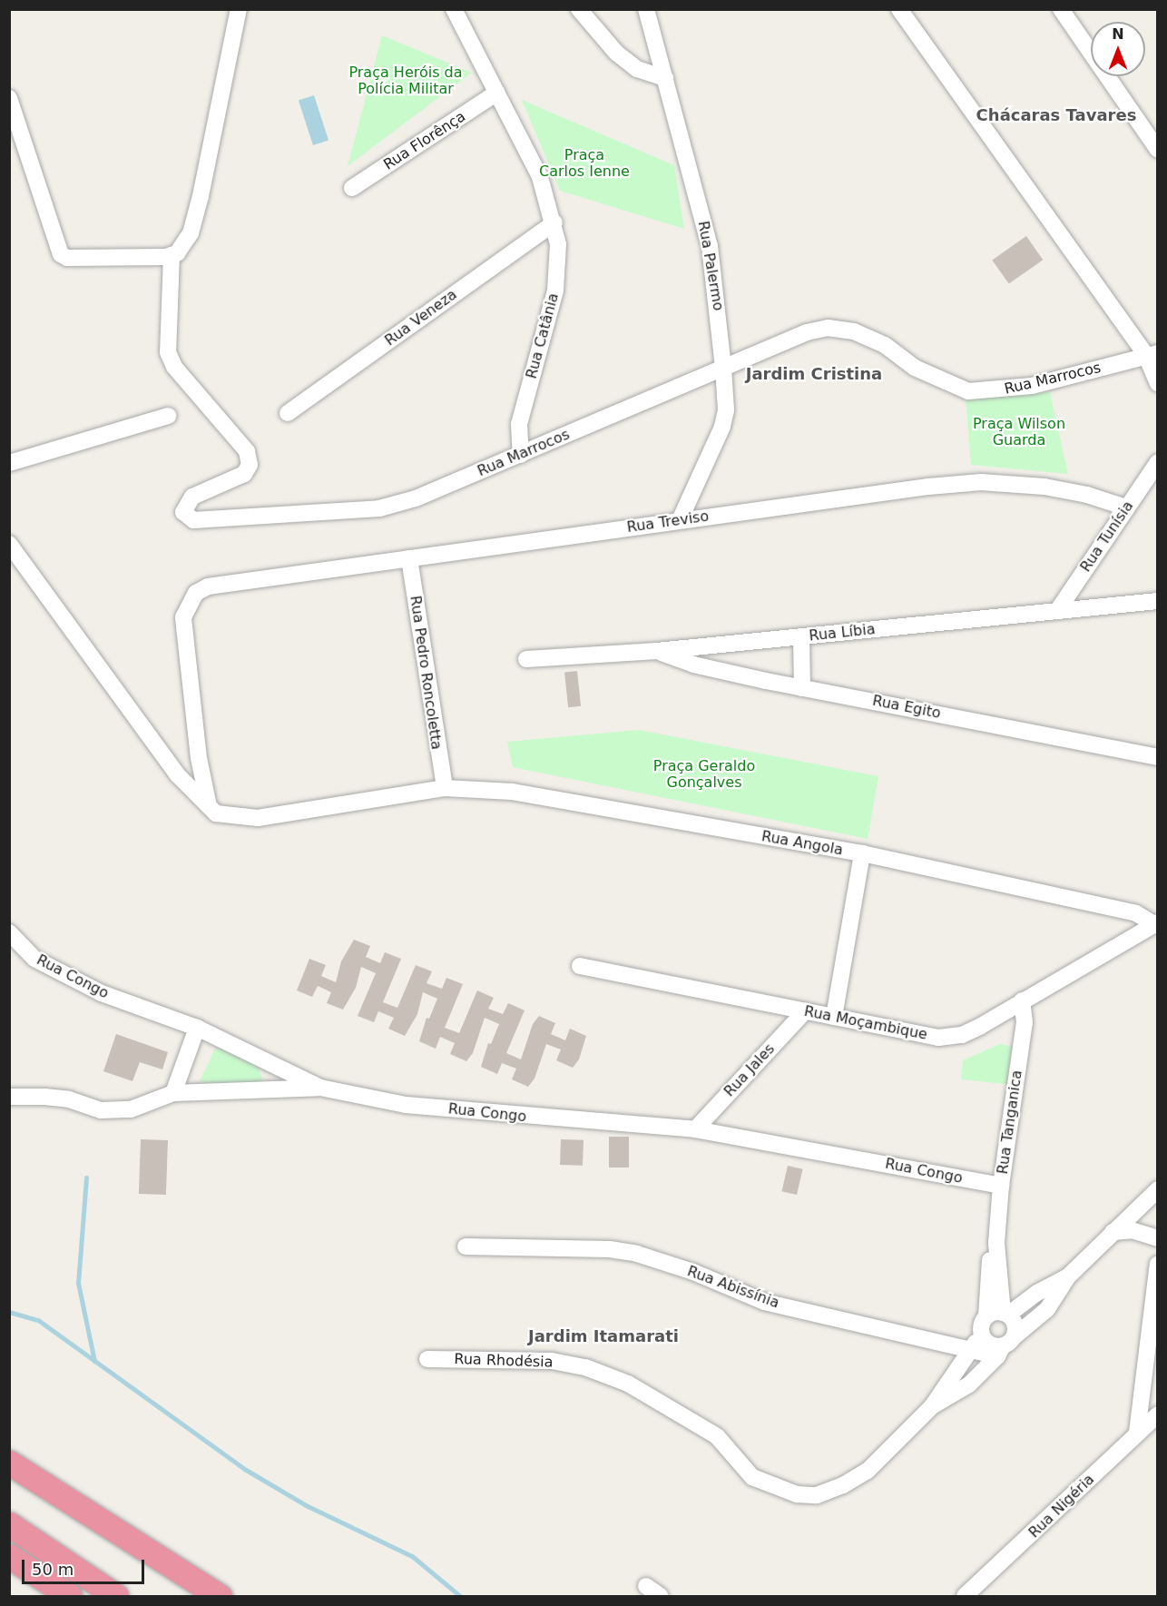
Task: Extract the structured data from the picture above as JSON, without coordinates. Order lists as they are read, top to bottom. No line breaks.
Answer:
{"streets":{"street":["Rua Florênça","Rua Palermo","Rua Veneza","Rua Catânia","Rua Marrocos","Rua Treviso","Rua Tunísia","Rua Líbia","Rua Pedro Roncoletta","Rua Egito","Rua Angola","Rua Congo","Rua Moçambique","Rua Jales","Rua Tanganica","Rua Abissínia","Rua Rhodésia","Rua Nigéria"]},"crossings":[["Rua Florênça","Rua Catânia"],["Rua Palermo","Rua Marrocos"],["Rua Palermo","Rua Treviso"],["Rua Veneza","Rua Catânia"],["Rua Catânia","Rua Marrocos"],["Rua Treviso","Rua Tunísia"],["Rua Treviso","Rua Pedro Roncoletta"],["Rua Treviso","Rua Angola"],["Rua Tunísia","Rua Líbia"],["Rua Líbia","Rua Egito"],["Rua Pedro Roncoletta","Rua Angola"],["Rua Angola","Rua Moçambique"],["Rua Congo","Rua Jales"],["Rua Congo","Rua Tanganica"],["Rua Moçambique","Rua Jales"],["Rua Moçambique","Rua Tanganica"],["Rua Tanganica","Rua Abissínia"]],"districts":["Chácaras Tavares","Jardim Cristina","Jardim Itamarati"],"parks":["Praça Heróis da Polícia Militar","Praça Carlos Ienne","Praça Wilson Guarda","Praça Geraldo Gonçalves"],"scale_bar":"50 m","north":"top"}
